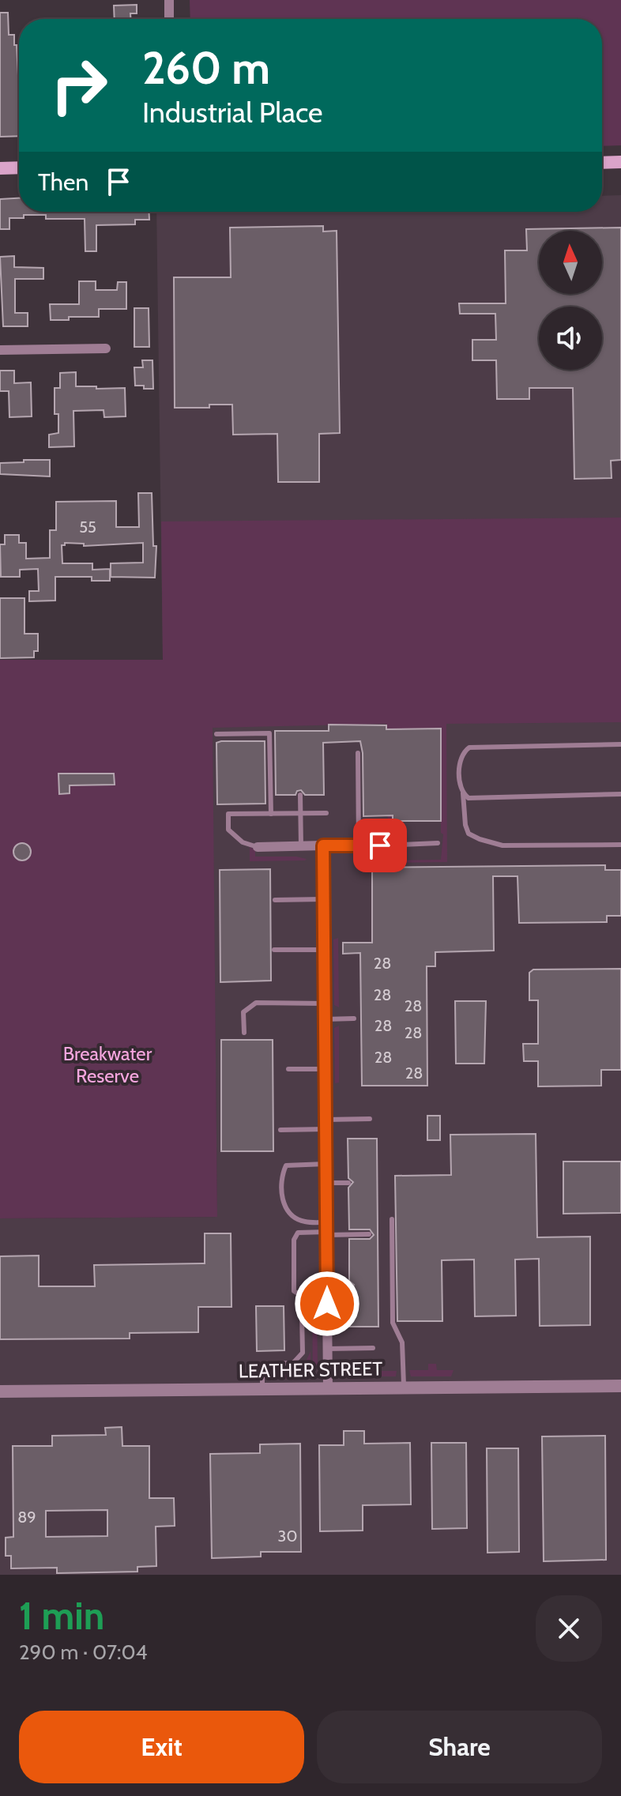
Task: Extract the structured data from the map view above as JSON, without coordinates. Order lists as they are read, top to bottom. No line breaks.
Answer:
{"streets":{"street":["LEATHER STREET"]},"parks":["Breakwater Reserve"],"house_numbers":["55","28","28","28","28","28","28","28","89","30"],"north":"top","page":{"turn":["260 m","Industrial Place"],"then":"Then","heading":["1 min","290 m · 07:04"],"buttons":["Exit","Share"]}}
